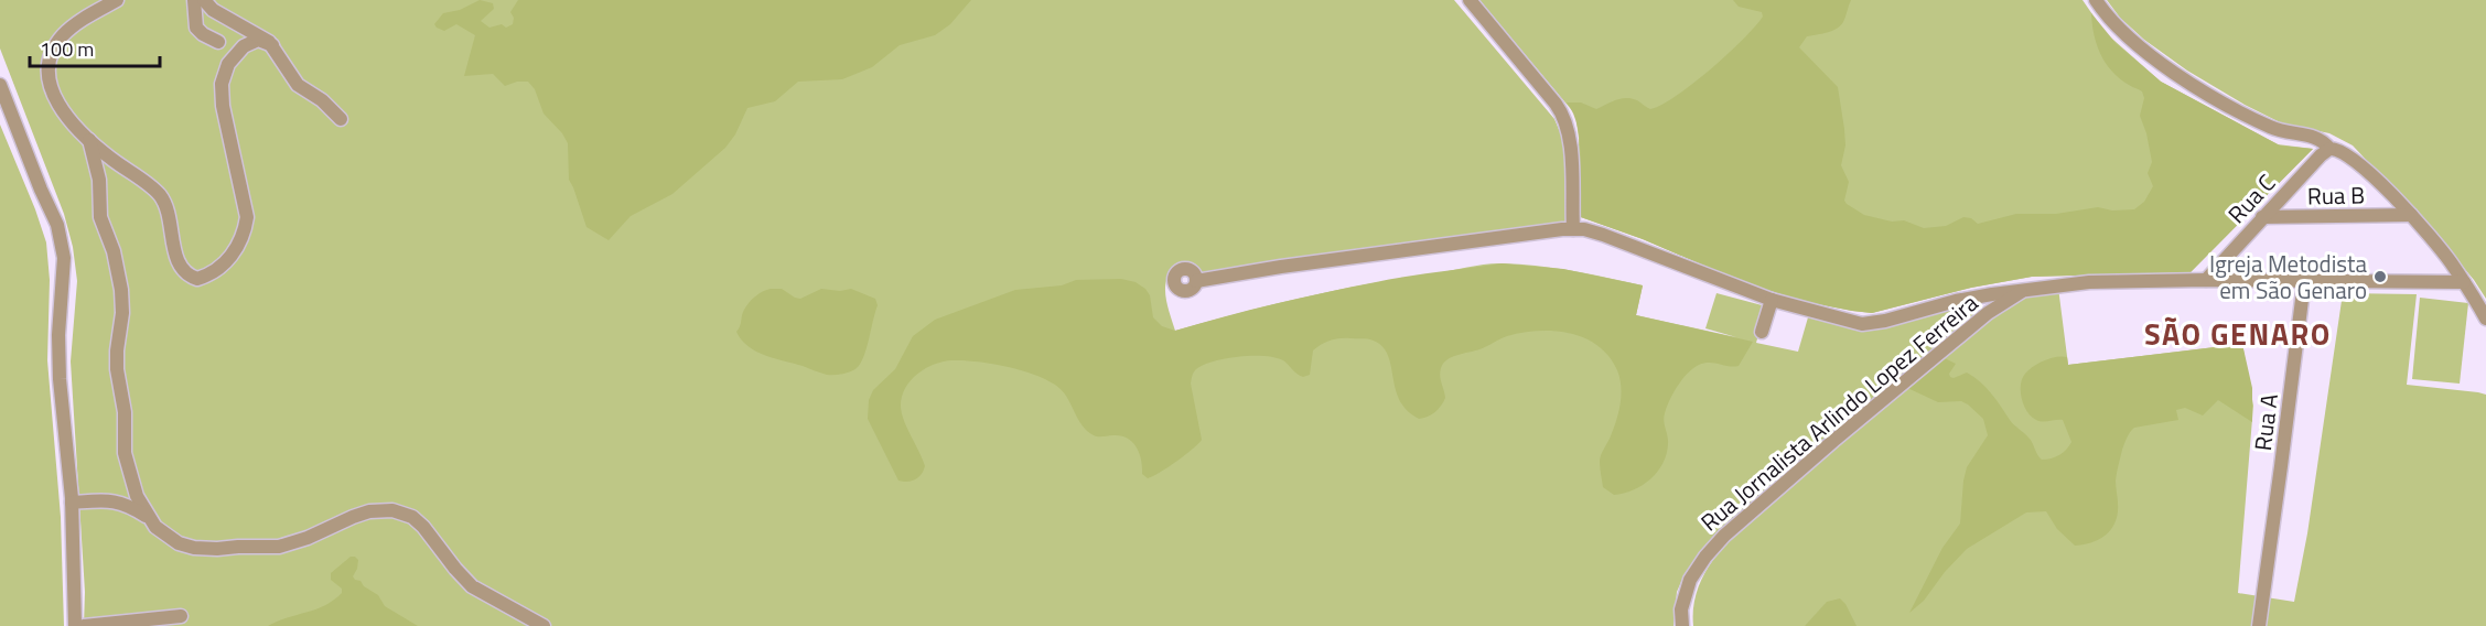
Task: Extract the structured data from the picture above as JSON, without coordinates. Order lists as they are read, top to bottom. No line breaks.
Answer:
{"streets":{"street":["Rua B","Rua C","Rua Jornalista Arlindo Lopez Ferreira","Rua A"]},"crossings":[["Rua B","Rua C"]],"districts":["SÃO GENARO"],"places":["Igreja Metodista em São Genaro"],"scale_bar":"100 m"}
